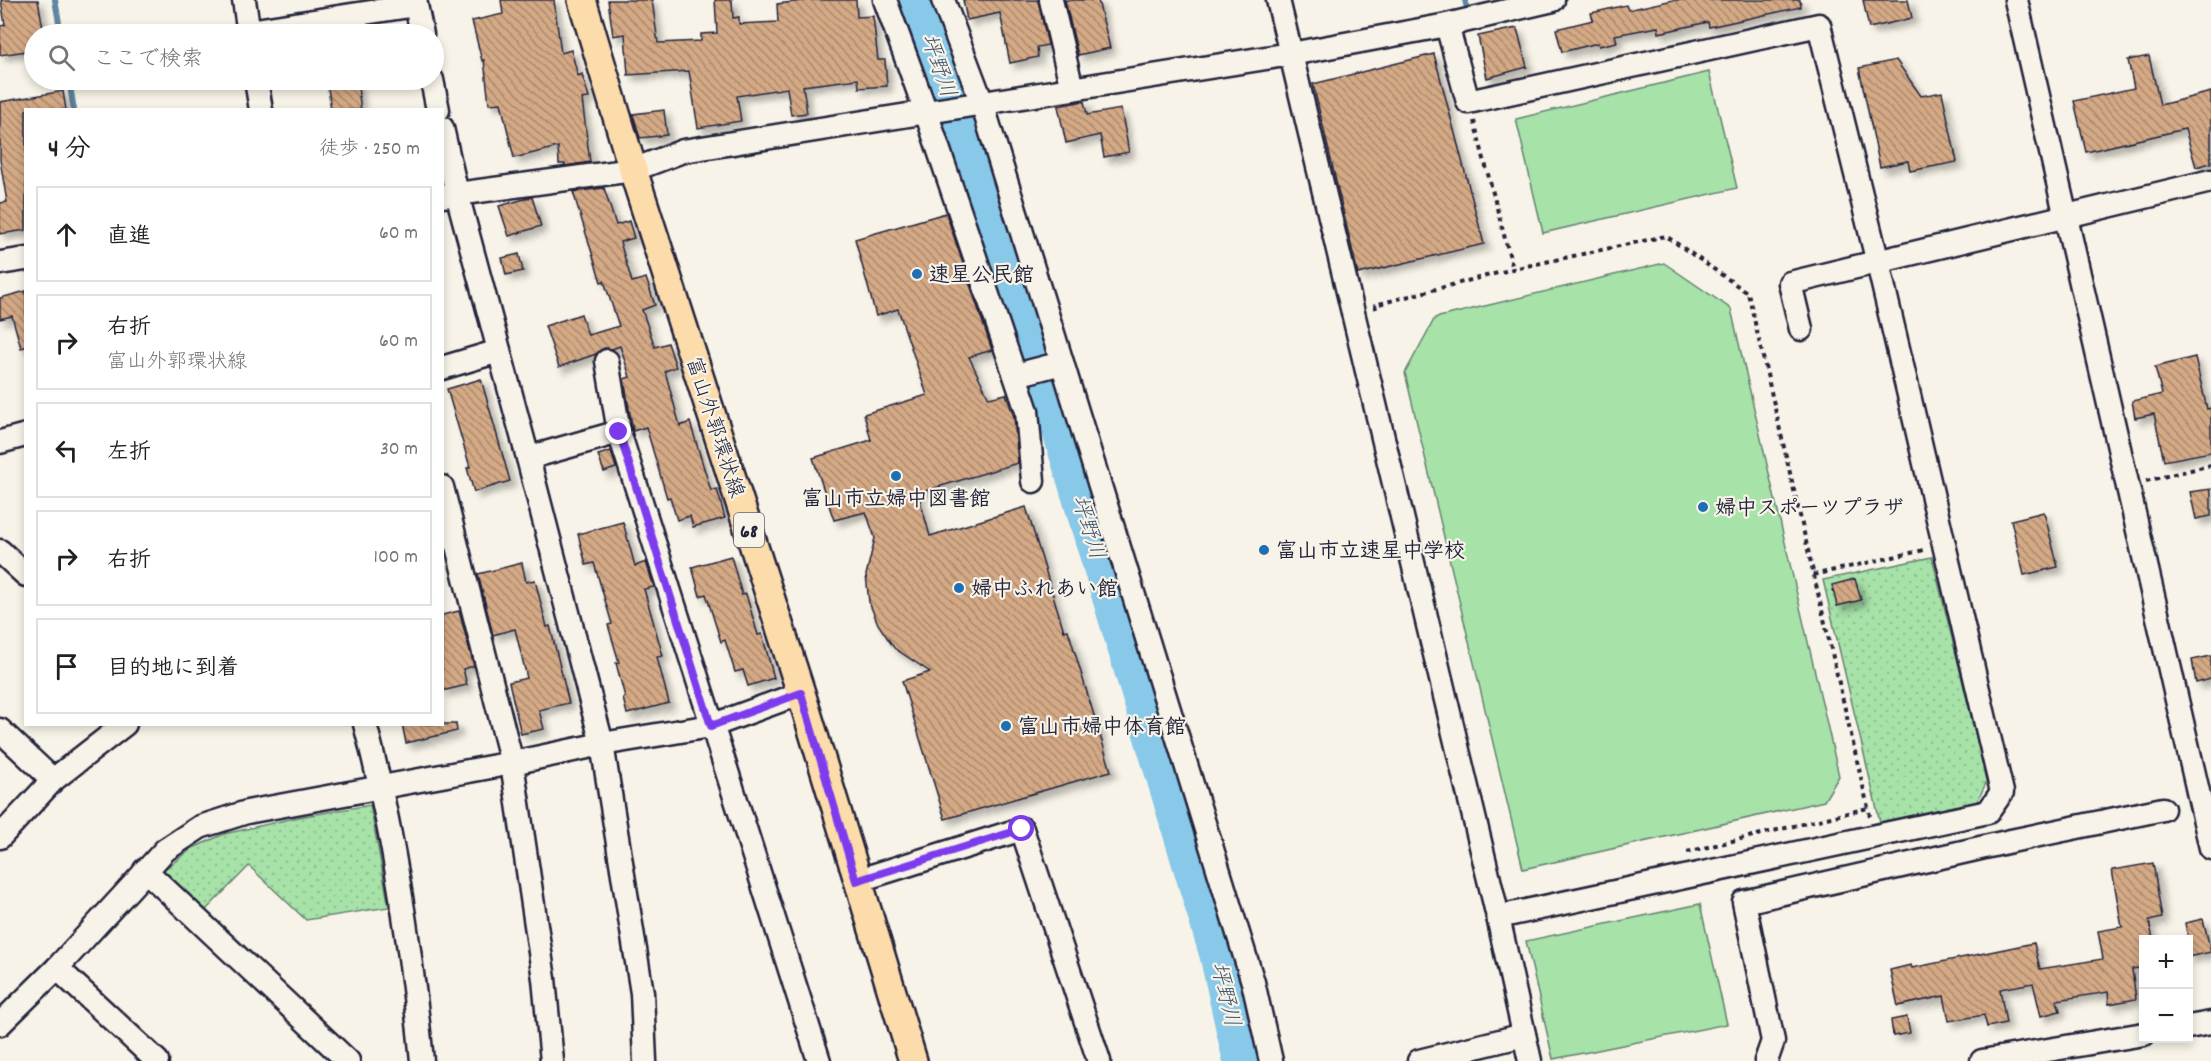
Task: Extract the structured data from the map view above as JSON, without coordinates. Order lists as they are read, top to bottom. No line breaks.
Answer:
{"streets":{"main road":["富山外郭環状線","68"]},"water":["坪野川"],"places":["速星公民館","富山市立婦中図書館","婦中スポーツプラザ","富山市立速星中学校","婦中ふれあい館","富山市婦中体育館"],"page":{"search":"ここで検索","heading":["4 分","徒歩 · 250 m"],"list":[["直進","60 m"],["右折","富山外郭環状線","60 m"],["左折","30 m"],["右折","100 m"],"目的地に到着"],"map_buttons":["+","−"]}}
